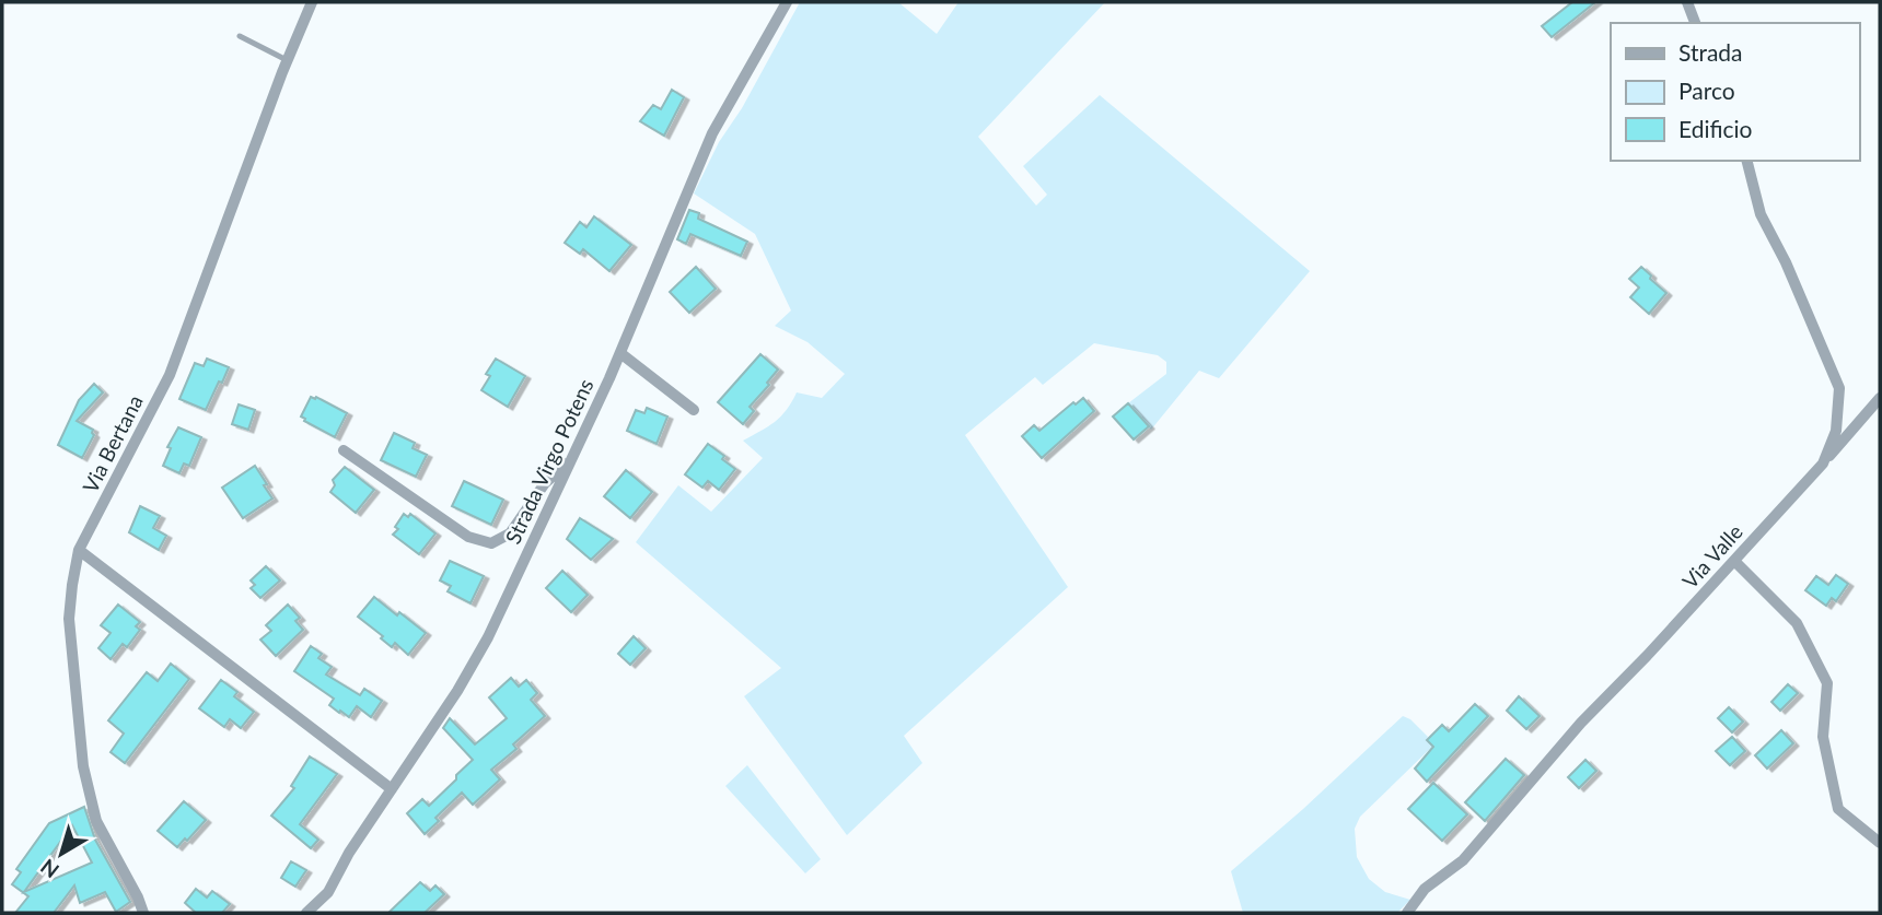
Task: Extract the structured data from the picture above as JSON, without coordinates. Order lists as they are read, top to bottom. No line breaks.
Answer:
{"streets":{"street":["Via Bertana","Strada Virgo Potens","Via Valle"]},"legend":["Strada","Parco","Edificio"],"north":"bottom left"}
